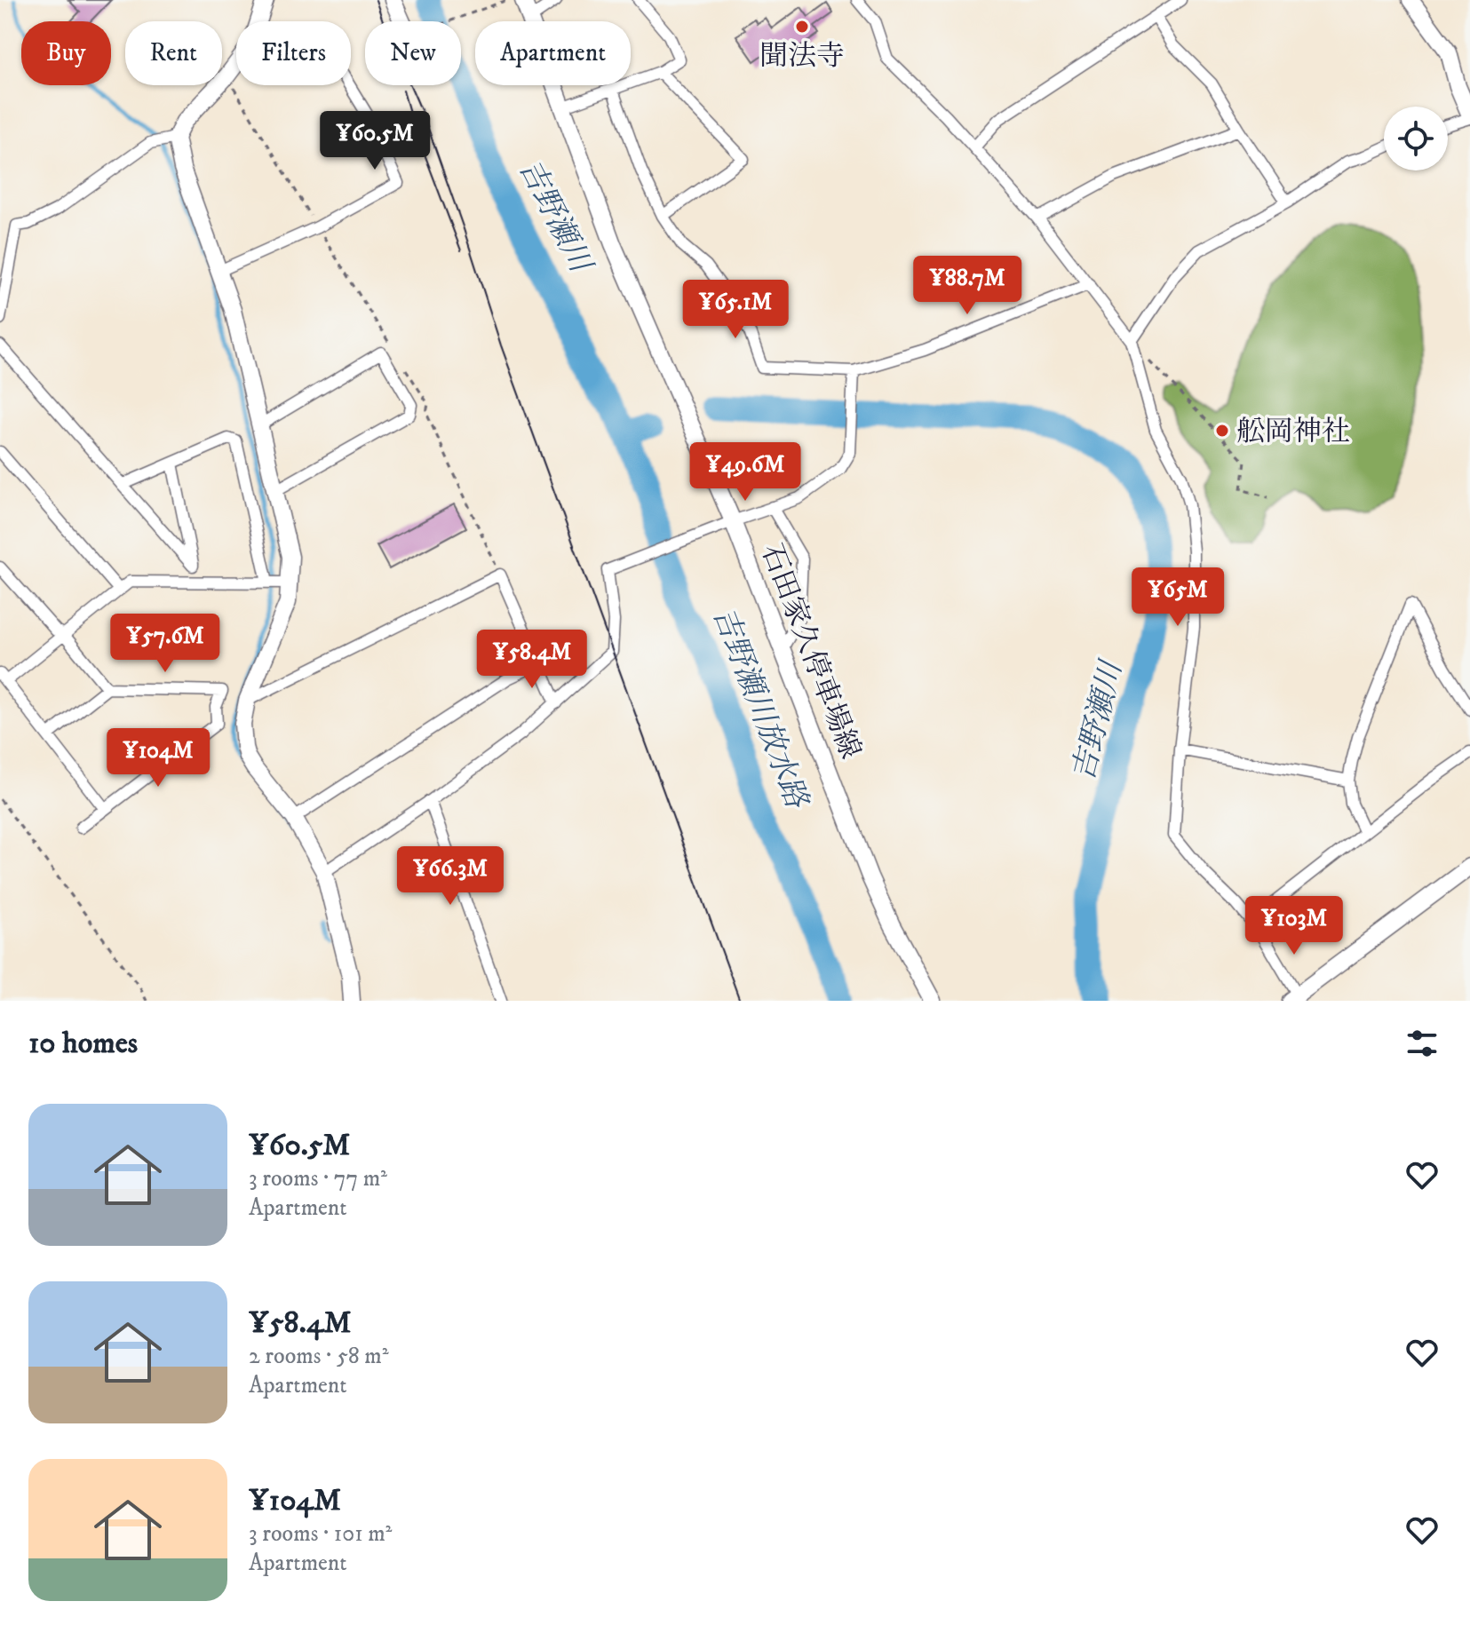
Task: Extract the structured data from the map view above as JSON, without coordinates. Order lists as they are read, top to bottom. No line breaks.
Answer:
{"streets":{"main road":["石田家久停車場線"]},"water":["吉野瀬川","吉野瀬川放水路"],"places":["聞法寺","舩岡神社"],"page":{"chip":["Buy","Rent","Filters","New","Apartment"],"price":["¥60.5M","¥88.7M","¥65.1M","¥49.6M","¥65M","¥57.6M","¥58.4M","¥104M","¥66.3M","¥103M"],"heading":"10 homes","list":[{"name":"¥60.5M","note":"3 rooms · 77 m² · Apartment"},{"name":"¥58.4M","note":"2 rooms · 58 m² · Apartment"},{"name":"¥104M","note":"3 rooms · 101 m² · Apartment"}]}}
